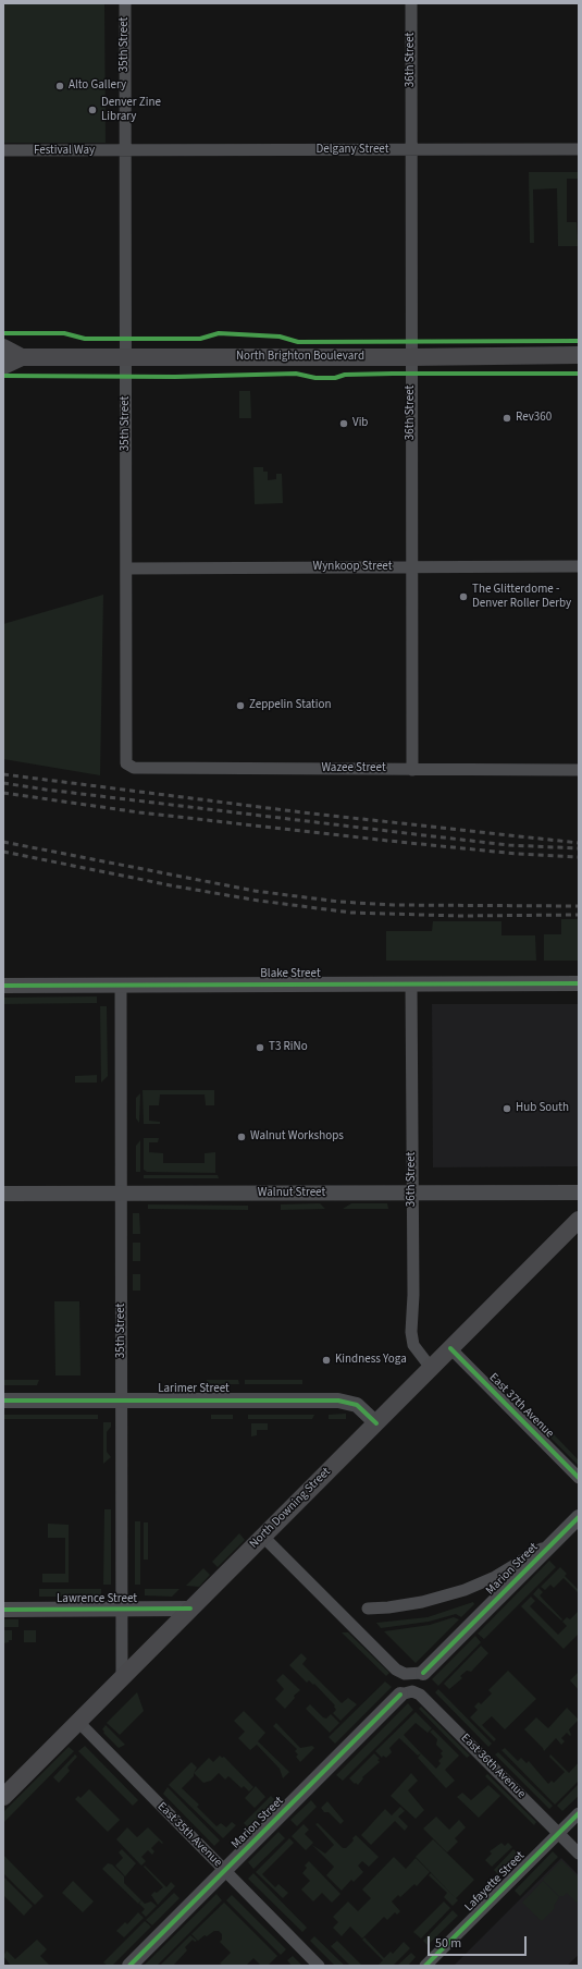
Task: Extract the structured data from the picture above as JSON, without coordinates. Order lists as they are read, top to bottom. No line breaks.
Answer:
{"streets":{"main road":["North Brighton Boulevard","North Downing Street"],"street":["35th Street","36th Street","Delgany Street","Festival Way","Wynkoop Street","Wazee Street","Blake Street","Walnut Street","Larimer Street","East 37th Avenue","Marion Street","Lawrence Street","East 36th Avenue","East 35th Avenue","Lafayette Street"]},"crossings":[["35th Street","Delgany Street"],["35th Street","Festival Way"],["35th Street","North Brighton Boulevard"],["35th Street","Wynkoop Street"],["35th Street","Wazee Street"],["35th Street","Blake Street"],["35th Street","Walnut Street"],["35th Street","Larimer Street"],["35th Street","North Downing Street"],["35th Street","Lawrence Street"],["36th Street","Delgany Street"],["36th Street","North Brighton Boulevard"],["36th Street","Wynkoop Street"],["36th Street","Wazee Street"],["36th Street","Blake Street"],["36th Street","Walnut Street"],["36th Street","North Downing Street"],["Delgany Street","Festival Way"],["Larimer Street","North Downing Street"],["East 37th Avenue","North Downing Street"],["North Downing Street","Lawrence Street"],["North Downing Street","East 35th Avenue"],["Marion Street","East 36th Avenue"],["Marion Street","East 35th Avenue"],["East 36th Avenue","Lafayette Street"]],"places":["Alto Gallery","Denver Zine Library","Rev360","Vib","The Glitterdome - Denver Roller Derby","Zeppelin Station","T3 RiNo","Hub South","Walnut Workshops","Kindness Yoga"],"scale_bar":"50 m"}
